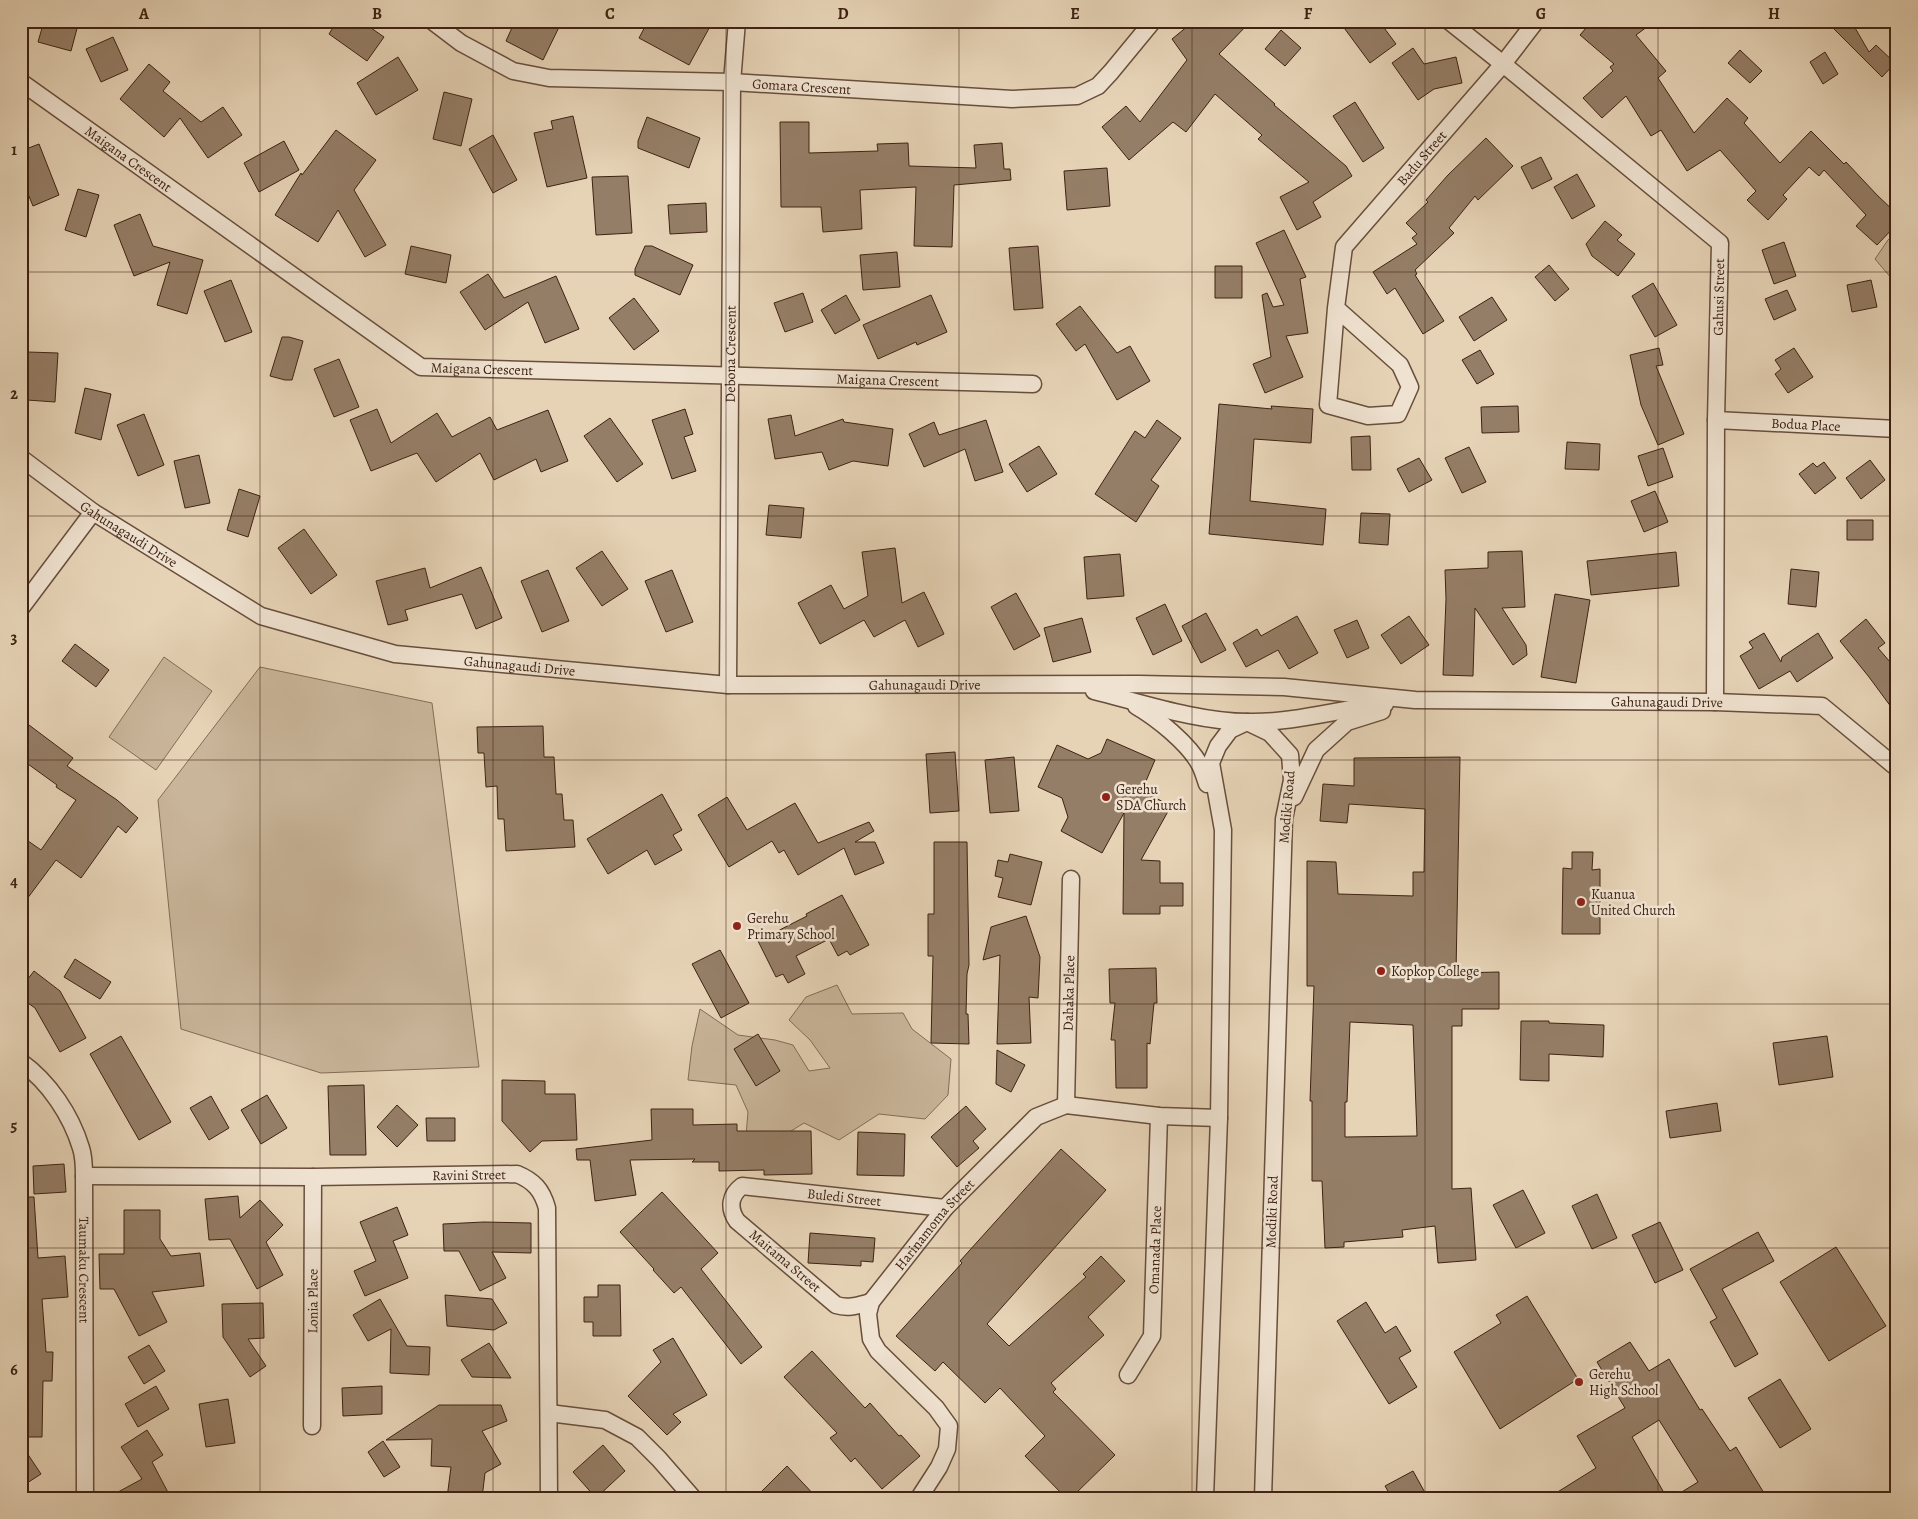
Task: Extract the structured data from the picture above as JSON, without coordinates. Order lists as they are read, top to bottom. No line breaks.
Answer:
{"streets":{"street":["Gomara Crescent","Badu Street","Maigana Crescent","Gahusi Street","Debona Crescent","Bodua Place","Gahunagaudi Drive","Modiki Road","Dahaka Place","Ravini Street","Buledi Street","Harinamoma Street","Omanada Place","Maitama Street","Taumaku Crescent","Lonia Place"]},"crossings":[["Gomara Crescent","Debona Crescent"],["Badu Street","Gahusi Street"],["Maigana Crescent","Debona Crescent"],["Gahusi Street","Bodua Place"],["Gahusi Street","Gahunagaudi Drive"],["Debona Crescent","Gahunagaudi Drive"],["Gahunagaudi Drive","Modiki Road"],["Dahaka Place","Harinamoma Street"],["Ravini Street","Taumaku Crescent"],["Ravini Street","Lonia Place"],["Buledi Street","Harinamoma Street"],["Buledi Street","Maitama Street"],["Harinamoma Street","Omanada Place"],["Harinamoma Street","Maitama Street"]],"places":["Gerehu SDA Church","Kuanua United Church","Gerehu Primary School","Kopkop College","Gerehu High School"],"grid":{"columns":["A","B","C","D","E","F","G","H"],"rows":["1","2","3","4","5","6"]}}
